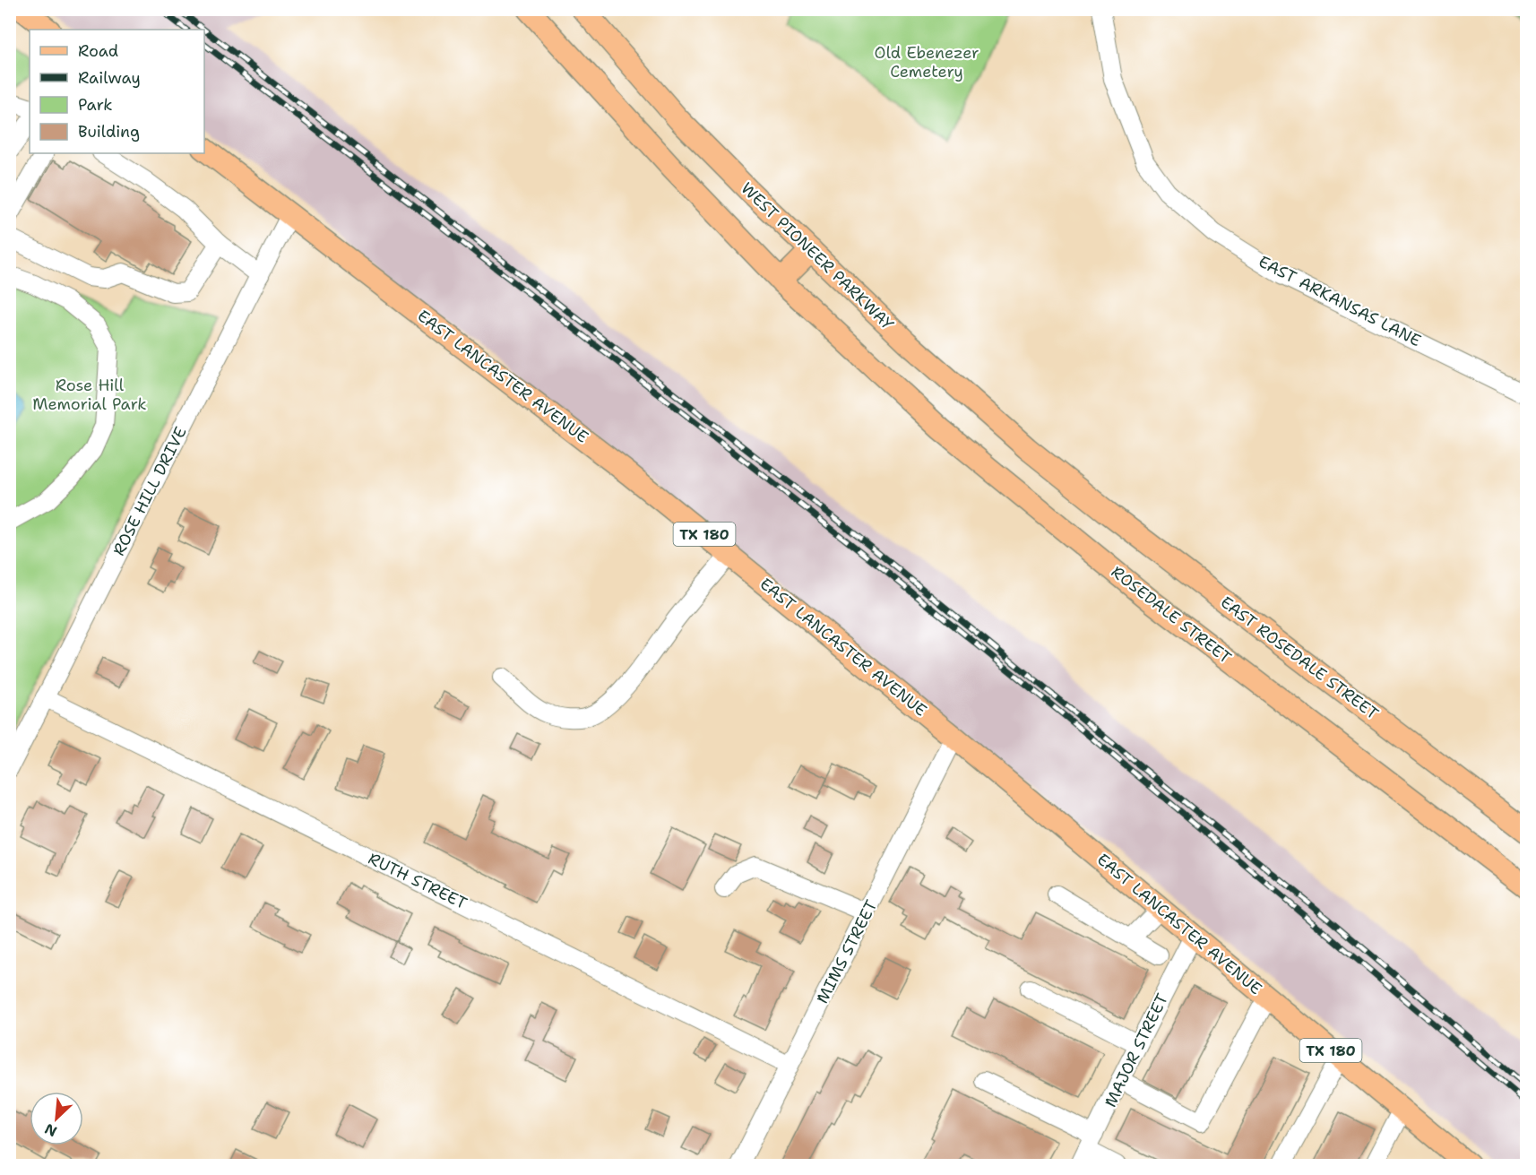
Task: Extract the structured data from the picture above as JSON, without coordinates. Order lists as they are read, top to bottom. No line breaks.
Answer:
{"streets":{"main road":["WEST PIONEER PARKWAY","EAST LANCASTER AVENUE","TX 180","ROSEDALE STREET","EAST ROSEDALE STREET"],"street":["EAST ARKANSAS LANE","ROSE HILL DRIVE","RUTH STREET","MIMS STREET","MAJOR STREET"]},"crossings":[["WEST PIONEER PARKWAY","EAST ROSEDALE STREET"],["EAST LANCASTER AVENUE","ROSE HILL DRIVE"],["EAST LANCASTER AVENUE","MIMS STREET"],["EAST LANCASTER AVENUE","MAJOR STREET"],["ROSE HILL DRIVE","RUTH STREET"],["RUTH STREET","MIMS STREET"]],"parks":["Old Ebenezer Cemetery","Rose Hill Memorial Park"],"legend":["Road","Railway","Park","Building"],"north":"bottom left"}
